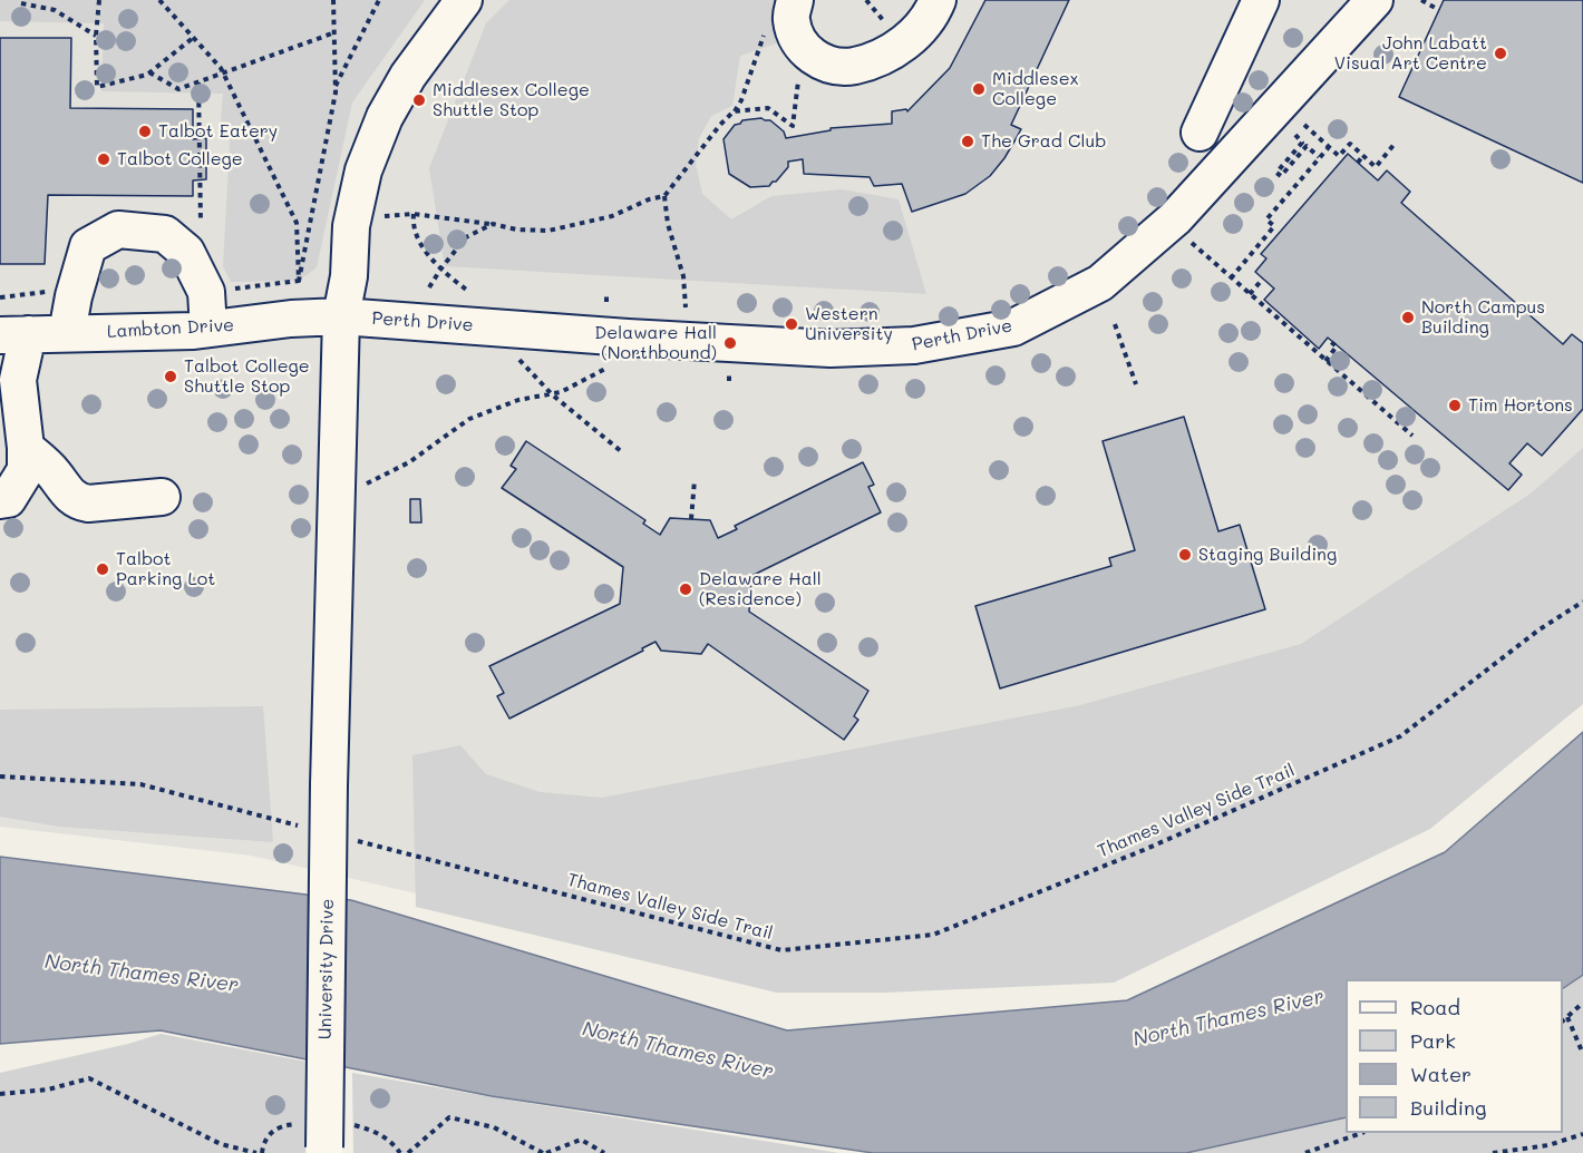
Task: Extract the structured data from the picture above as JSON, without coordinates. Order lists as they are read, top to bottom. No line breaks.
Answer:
{"streets":{"street":["Perth Drive","Lambton Drive","University Drive"],"path":["Thames Valley Side Trail"]},"crossings":[["Perth Drive","Lambton Drive"],["Perth Drive","University Drive"],["Lambton Drive","University Drive"]],"water":["North Thames River"],"places":["John Labatt Visual Art Centre","Middlesex College","Middlesex College Shuttle Stop","Talbot Eatery","The Grad Club","Talbot College","North Campus Building","Western University","Delaware Hall (Northbound)","Talbot College Shuttle Stop","Tim Hortons","Staging Building","Talbot Parking Lot","Delaware Hall (Residence)"],"legend":["Road","Park","Water","Building"]}
